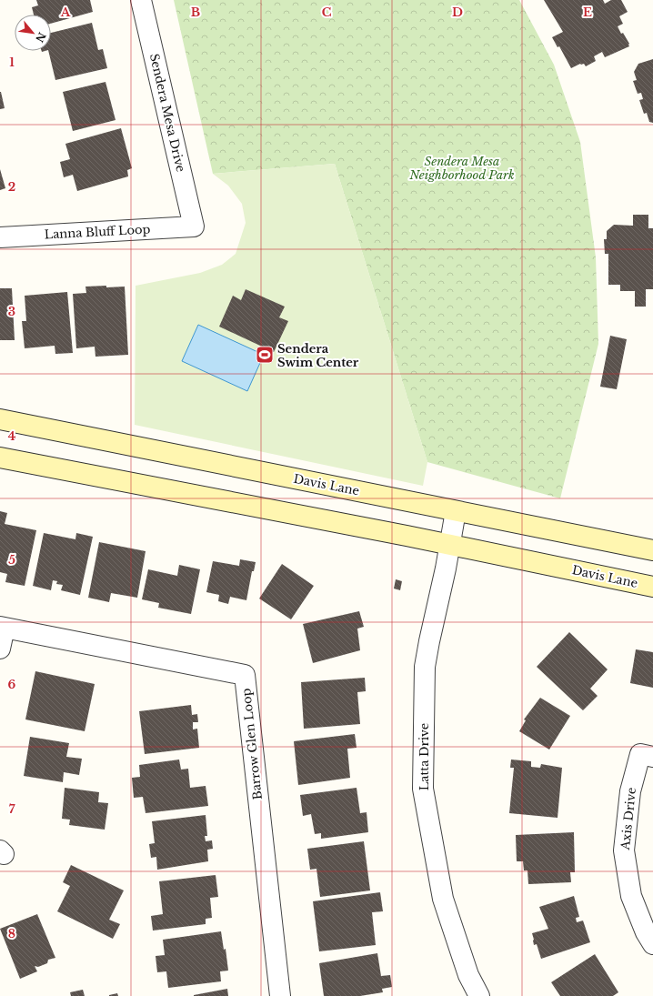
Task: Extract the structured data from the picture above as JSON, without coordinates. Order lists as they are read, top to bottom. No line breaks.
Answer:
{"streets":{"main road":["Davis Lane"],"street":["Sendera Mesa Drive","Lanna Bluff Loop","Barrow Glen Loop","Latta Drive","Axis Drive"]},"crossings":[["Sendera Mesa Drive","Lanna Bluff Loop"],["Davis Lane","Latta Drive"]],"parks":["Sendera Mesa Neighborhood Park"],"places":{"sports":["Sendera Swim Center"]},"north":"bottom right","grid":{"columns":["A","B","C","D","E"],"rows":["1","2","3","4","5","6","7","8"]}}
